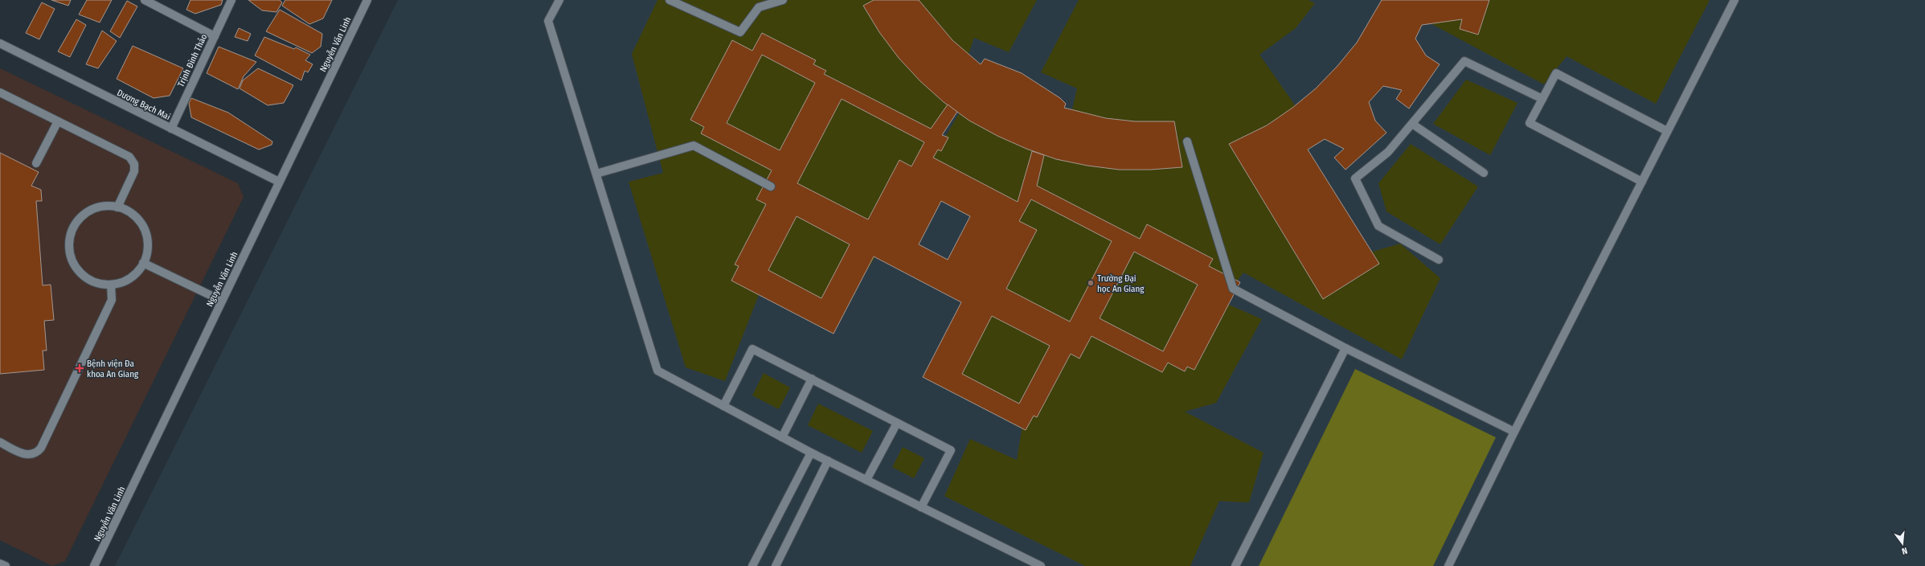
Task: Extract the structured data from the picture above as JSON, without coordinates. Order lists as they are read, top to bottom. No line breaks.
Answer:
{"streets":{"street":["Nguyễn Văn Linh","Trịnh Đình Thảo","Dương Bạch Mai"]},"crossings":[["Nguyễn Văn Linh","Dương Bạch Mai"],["Trịnh Đình Thảo","Dương Bạch Mai"]],"places":{"other":["Trường Đại học An Giang"],"health":["Bệnh viện Đa khoa An Giang"]},"north":"bottom"}
